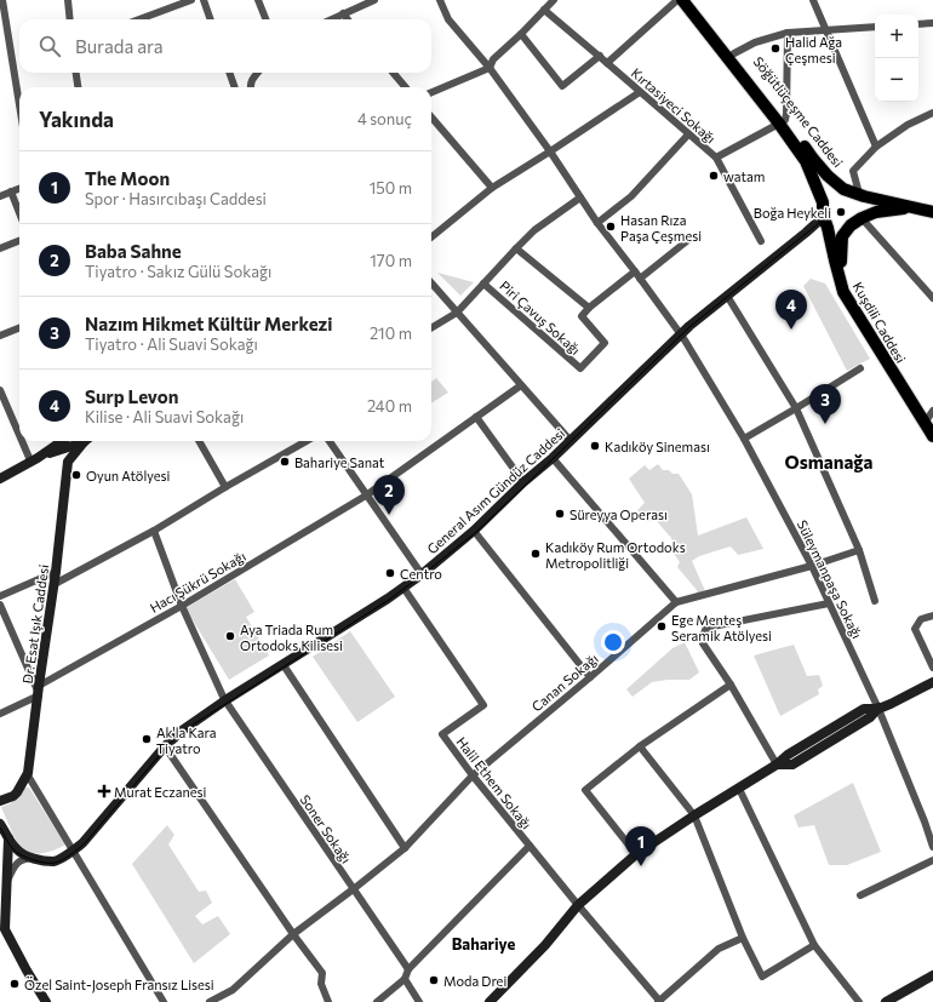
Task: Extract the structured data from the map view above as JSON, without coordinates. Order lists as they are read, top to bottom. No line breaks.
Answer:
{"streets":{"main road":["Söğütlüçeşme Caddesi","Kuşdili Caddesi"],"street":["Kırtasiyeci Sokağı","Piri Çavuş Sokağı","General Asım Gündüz Caddesi","Süleymanpaşa Sokağı","Hacı Şükrü Sokağı","Dr. Esat Işık Caddesi","Canan Sokağı","Halil Ethem Sokağı","Soner Sokağı"]},"crossings":[["Söğütlüçeşme Caddesi","Kuşdili Caddesi"],["Söğütlüçeşme Caddesi","General Asım Gündüz Caddesi"],["Kuşdili Caddesi","General Asım Gündüz Caddesi"],["General Asım Gündüz Caddesi","Süleymanpaşa Sokağı"],["General Asım Gündüz Caddesi","Halil Ethem Sokağı"],["General Asım Gündüz Caddesi","Soner Sokağı"],["Süleymanpaşa Sokağı","Canan Sokağı"],["Hacı Şükrü Sokağı","Dr. Esat Işık Caddesi"],["Hacı Şükrü Sokağı","Soner Sokağı"],["Canan Sokağı","Halil Ethem Sokağı"],["Canan Sokağı","Soner Sokağı"]],"districts":["Osmanağa","Bahariye"],"places":{"other":["Halid Ağa Çeşmesi","watam","Boğa Heykeli","Hasan Rıza Paşa Çeşmesi","Kadıköy Sineması","Bahariye Sanat","Oyun Atölyesi","Süreyya Operası","Kadıköy Rum Ortodoks Metropolitliği","Centro","Ege Menteş Seramik Atölyesi","Aya Triada Rum Ortodoks Kilisesi","Ak'la Kara Tiyatro","Moda Drei","Özel Saint-Joseph Fransız Lisesi"],"health":["Murat Eczanesi"]},"page":{"map_buttons":["+","−"],"search":"Burada ara","heading":["Yakında","4 sonuç"],"list":[{"mark":"1","name":"The Moon","note":"Spor · Hasırcıbaşı Caddesi","value":"150 m"},{"mark":"2","name":"Baba Sahne","note":"Tiyatro · Sakız Gülü Sokağı","value":"170 m"},{"mark":"3","name":"Nazım Hikmet Kültür Merkezi","note":"Tiyatro · Ali Suavi Sokağı","value":"210 m"},{"mark":"4","name":"Surp Levon","note":"Kilise · Ali Suavi Sokağı","value":"240 m"}],"pins":["4","3","2","1"]}}
